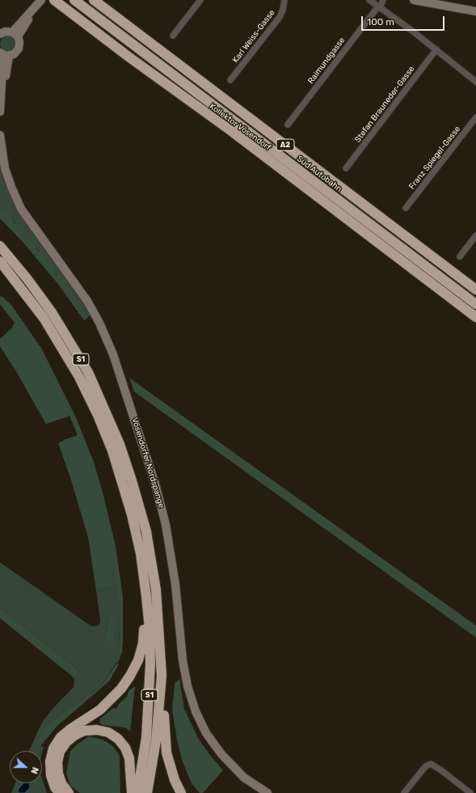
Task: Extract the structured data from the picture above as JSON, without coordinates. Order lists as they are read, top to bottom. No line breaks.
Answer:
{"streets":{"highway":["Kollektor Vösendorf","A2","Süd Autobahn","S1"],"main road":["Vösendorfer Nordspange"],"street":["Karl Weiss-Gasse","Raimundgasse","Stefan Brauneder-Gasse","Franz Spiegel-Gasse"]},"scale_bar":"100 m","north":"right"}
